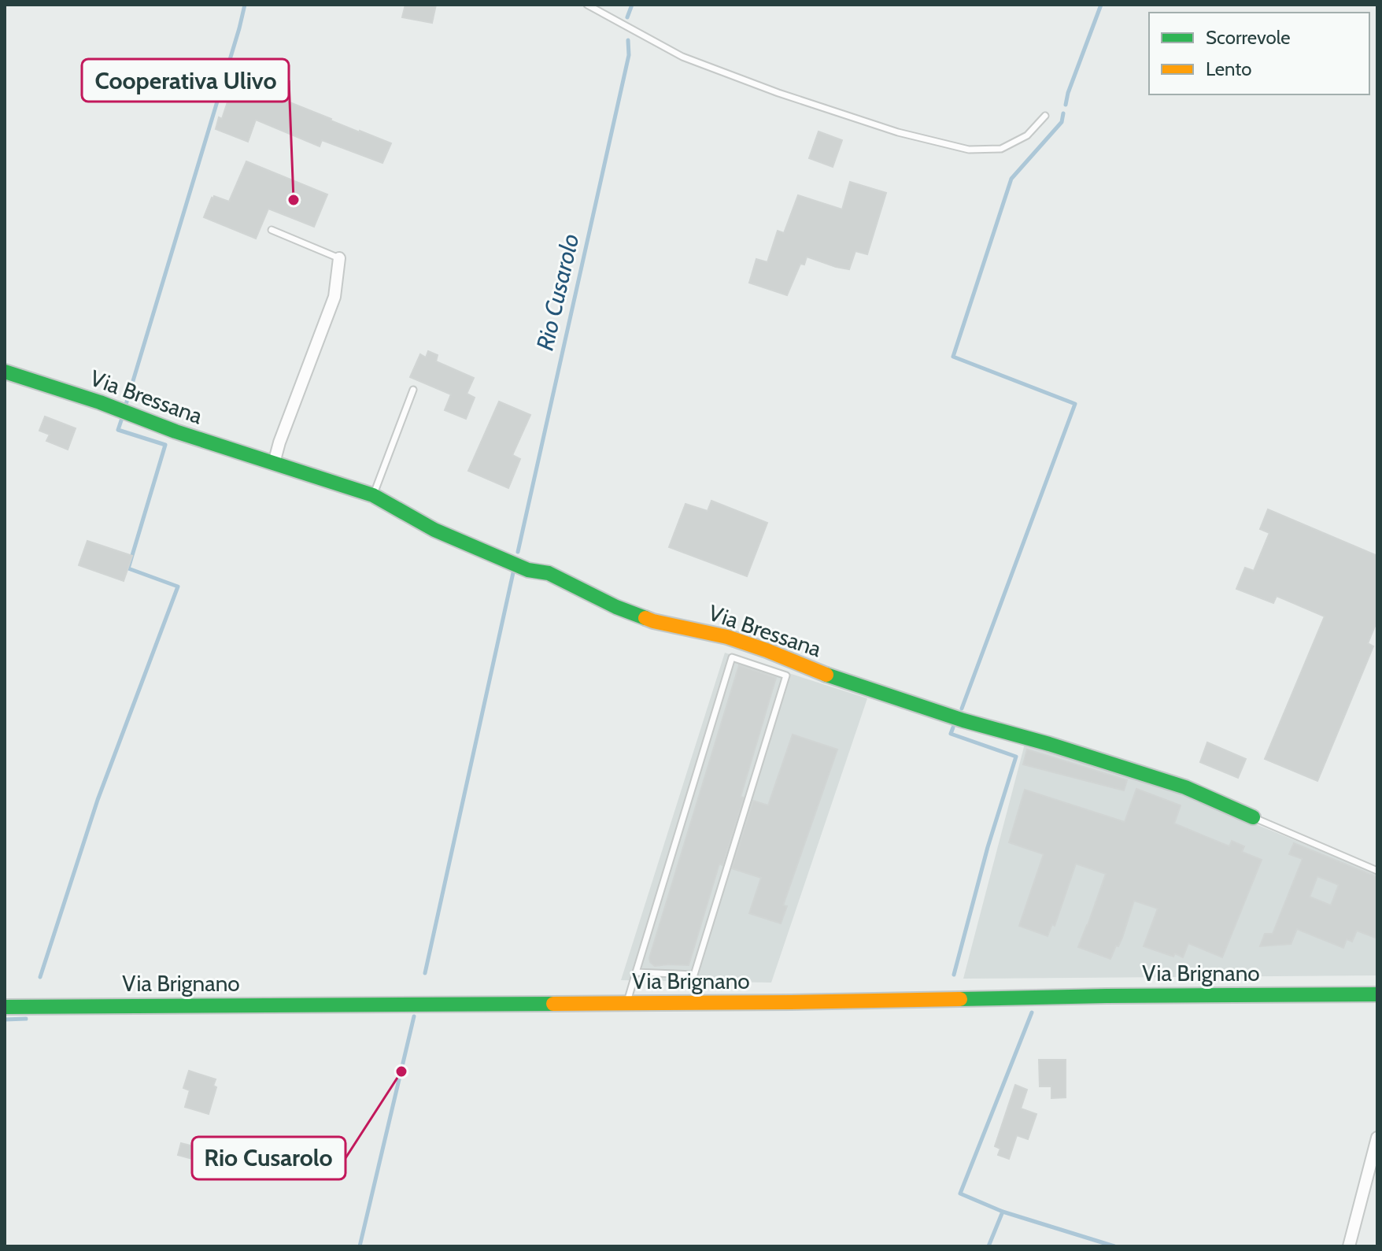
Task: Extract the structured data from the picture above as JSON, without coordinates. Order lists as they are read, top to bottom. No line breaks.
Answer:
{"streets":{"street":["Via Bressana","Via Brignano"]},"water":["Rio Cusarolo"],"places":["Cooperativa Ulivo","Rio Cusarolo"],"legend":["Scorrevole","Lento"]}
